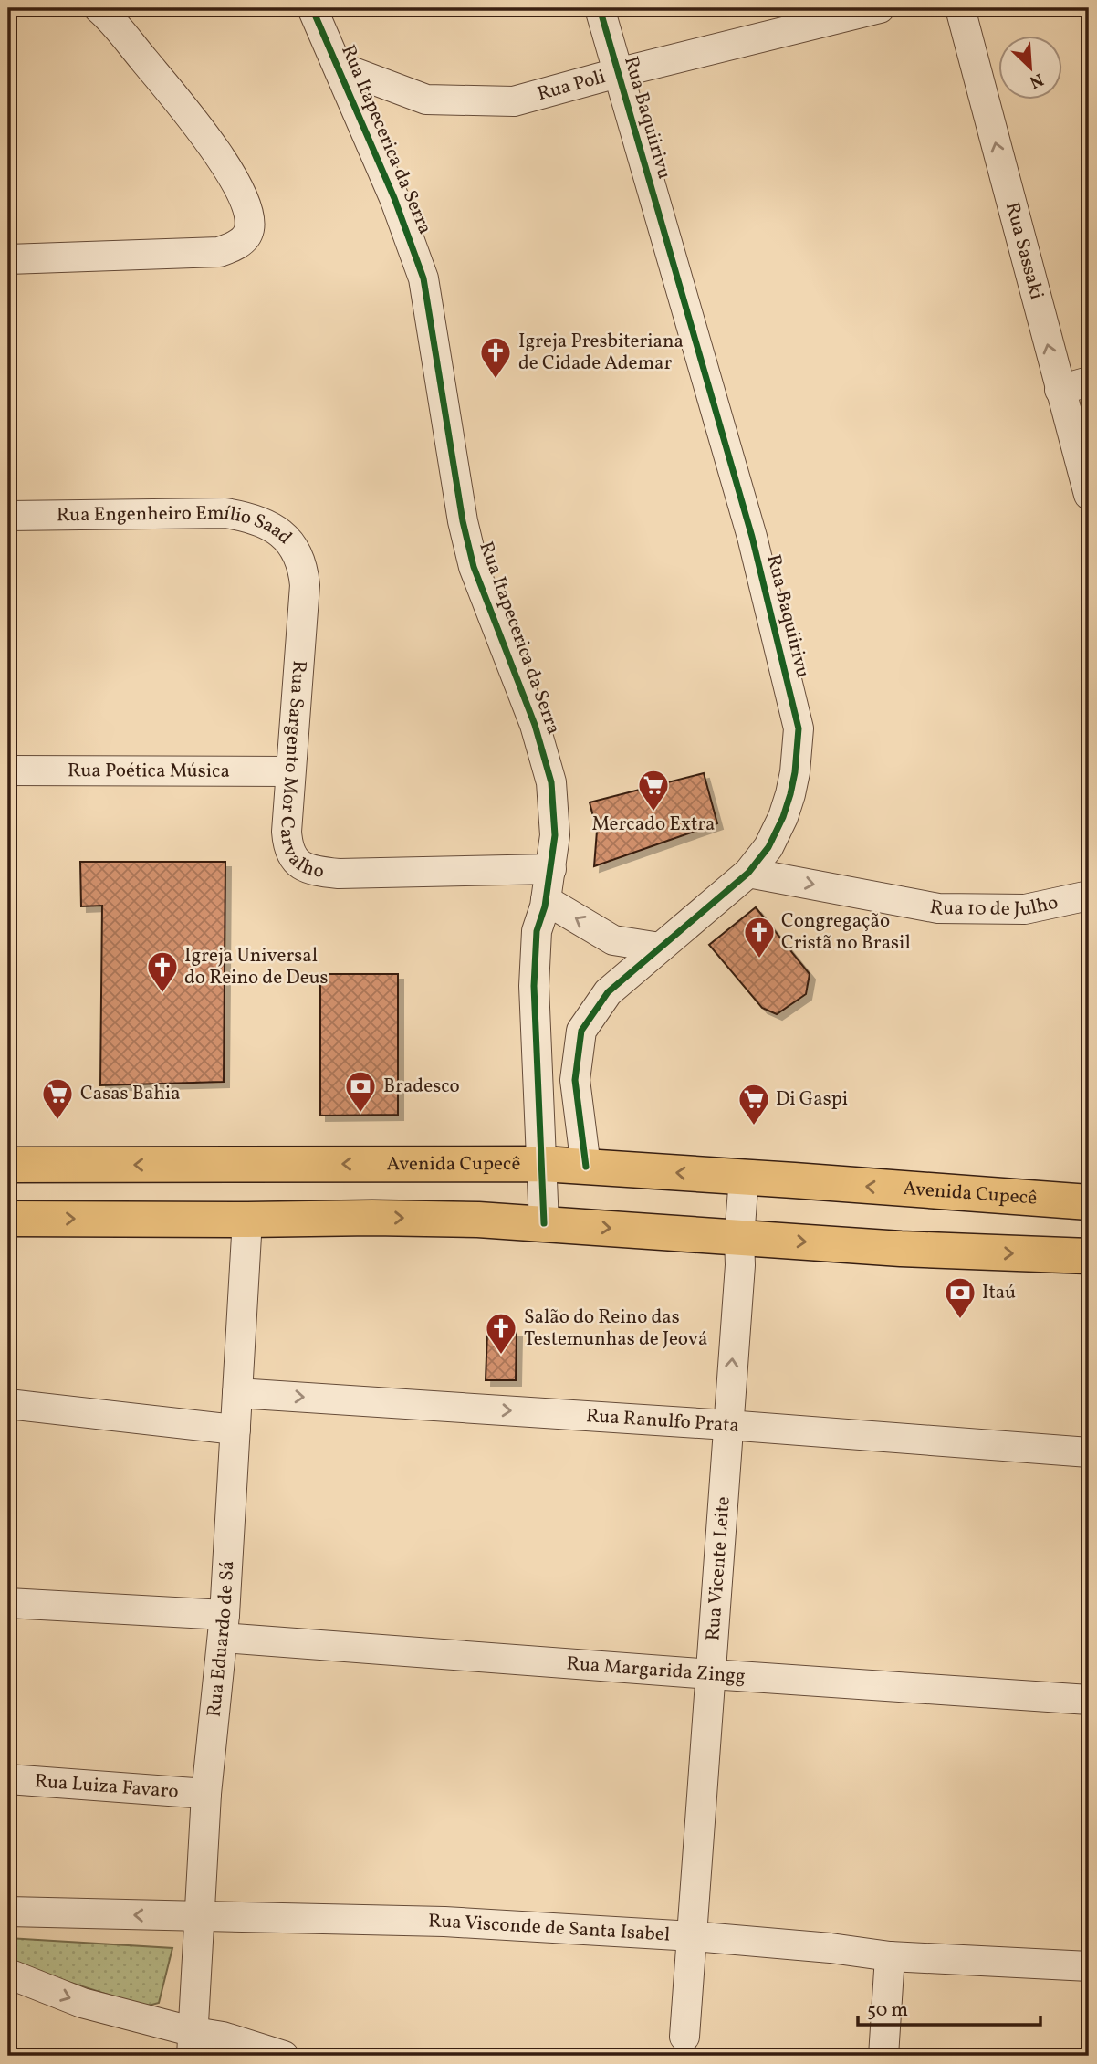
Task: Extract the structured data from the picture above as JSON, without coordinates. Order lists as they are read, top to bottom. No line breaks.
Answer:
{"streets":{"main road":["Avenida Cupecê"],"street":["Rua Poli","Rua Baquiirivu","Rua Itapecerica da Serra","Rua Sassaki","Rua Engenheiro Emílio Saad","Rua Sargento Mor Carvalho","Rua Poética Música","Rua 10 de Julho","Rua Ranulfo Prata","Rua Vicente Leite","Rua Eduardo de Sá","Rua Margarida Zingg","Rua Luiza Favaro","Rua Visconde de Santa Isabel"]},"crossings":[["Rua Poli","Rua Baquiirivu"],["Rua Poli","Rua Itapecerica da Serra"],["Rua Baquiirivu","Rua 10 de Julho"],["Rua Baquiirivu","Avenida Cupecê"],["Rua Itapecerica da Serra","Rua Sargento Mor Carvalho"],["Rua Itapecerica da Serra","Avenida Cupecê"],["Rua Engenheiro Emílio Saad","Rua Sargento Mor Carvalho"],["Rua Sargento Mor Carvalho","Rua Poética Música"],["Avenida Cupecê","Rua Vicente Leite"],["Rua Ranulfo Prata","Rua Vicente Leite"],["Rua Ranulfo Prata","Rua Eduardo de Sá"],["Rua Vicente Leite","Rua Margarida Zingg"],["Rua Vicente Leite","Rua Visconde de Santa Isabel"],["Rua Eduardo de Sá","Rua Margarida Zingg"],["Rua Eduardo de Sá","Rua Luiza Favaro"],["Rua Eduardo de Sá","Rua Visconde de Santa Isabel"]],"one_way":["Rua Sassaki","Rua 10 de Julho","Rua Ranulfo Prata"],"places":{"church":["Igreja Presbiteriana de Cidade Ademar","Congregação Cristã no Brasil","Igreja Universal do Reino de Deus","Salão do Reino das Testemunhas de Jeová"],"supermarket":["Mercado Extra","Casas Bahia","Di Gaspi"],"bank":["Bradesco","Itaú"]},"scale_bar":"50 m","north":"bottom right"}
